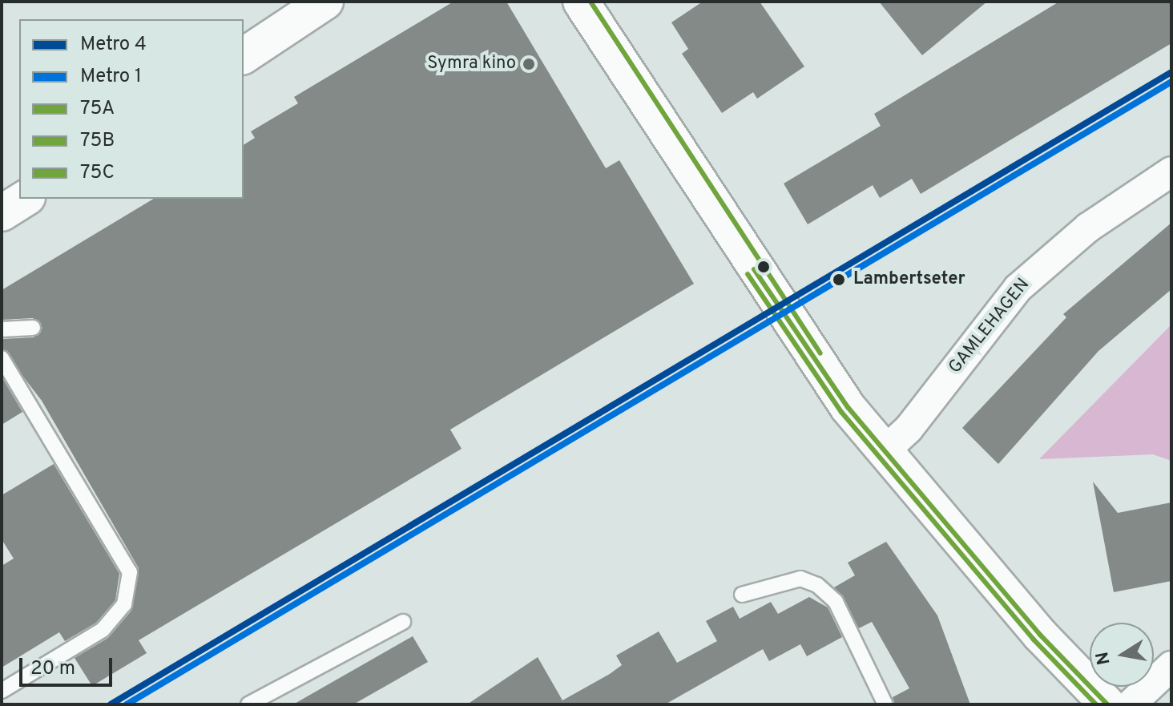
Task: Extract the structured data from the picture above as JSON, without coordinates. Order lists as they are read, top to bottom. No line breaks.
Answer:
{"streets":{"street":["GAMLEHAGEN"]},"places":["Symra kino","Lambertseter"],"lines":["transit line 75C","metro line 4","metro line 1","transit line 75A","transit line 75B"],"legend":["Metro 4","Metro 1","75A","75B","75C"],"scale_bar":"20 m","north":"left"}
